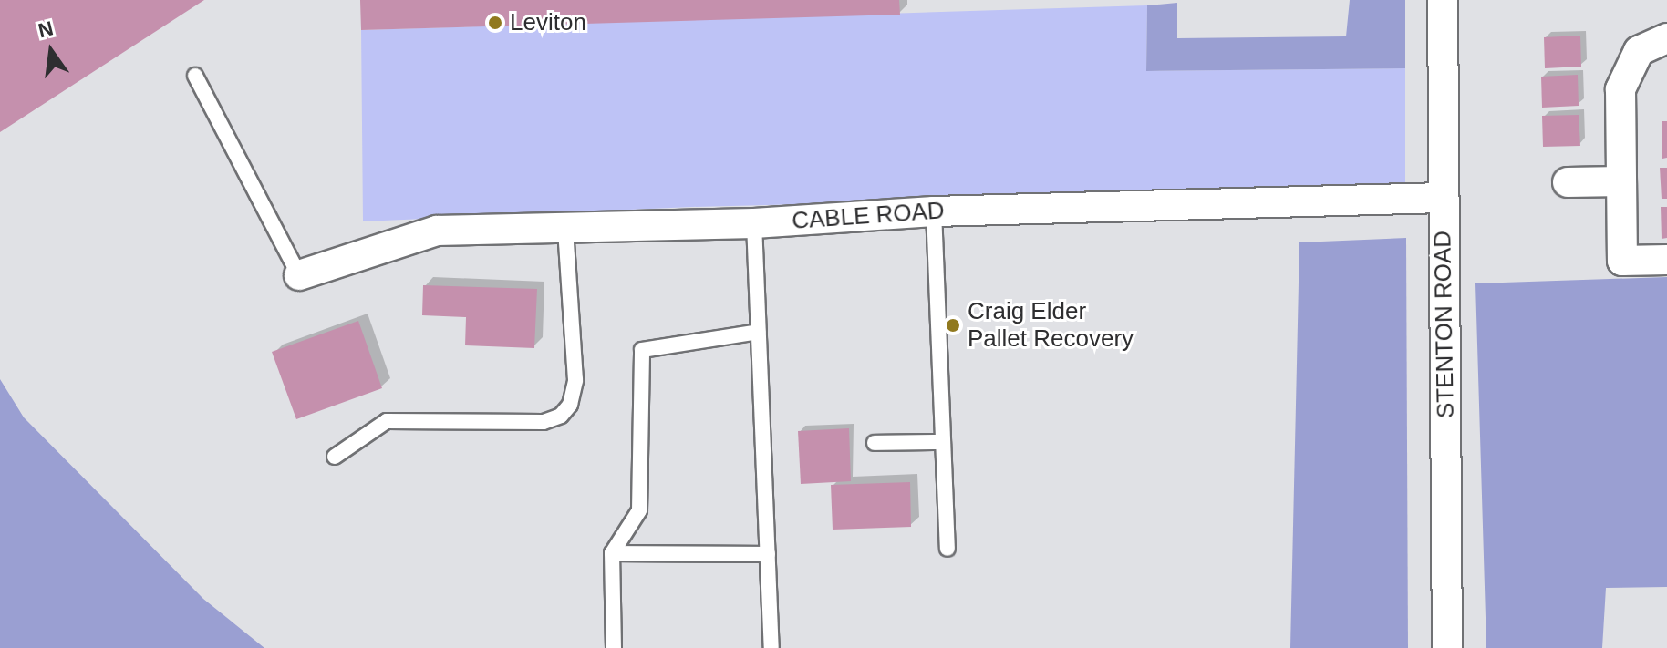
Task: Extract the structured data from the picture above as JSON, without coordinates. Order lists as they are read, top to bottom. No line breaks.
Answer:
{"streets":{"street":["CABLE ROAD","STENTON ROAD"]},"crossings":[["CABLE ROAD","STENTON ROAD"]],"places":["Leviton","Craig Elder Pallet Recovery"],"north":"top"}
